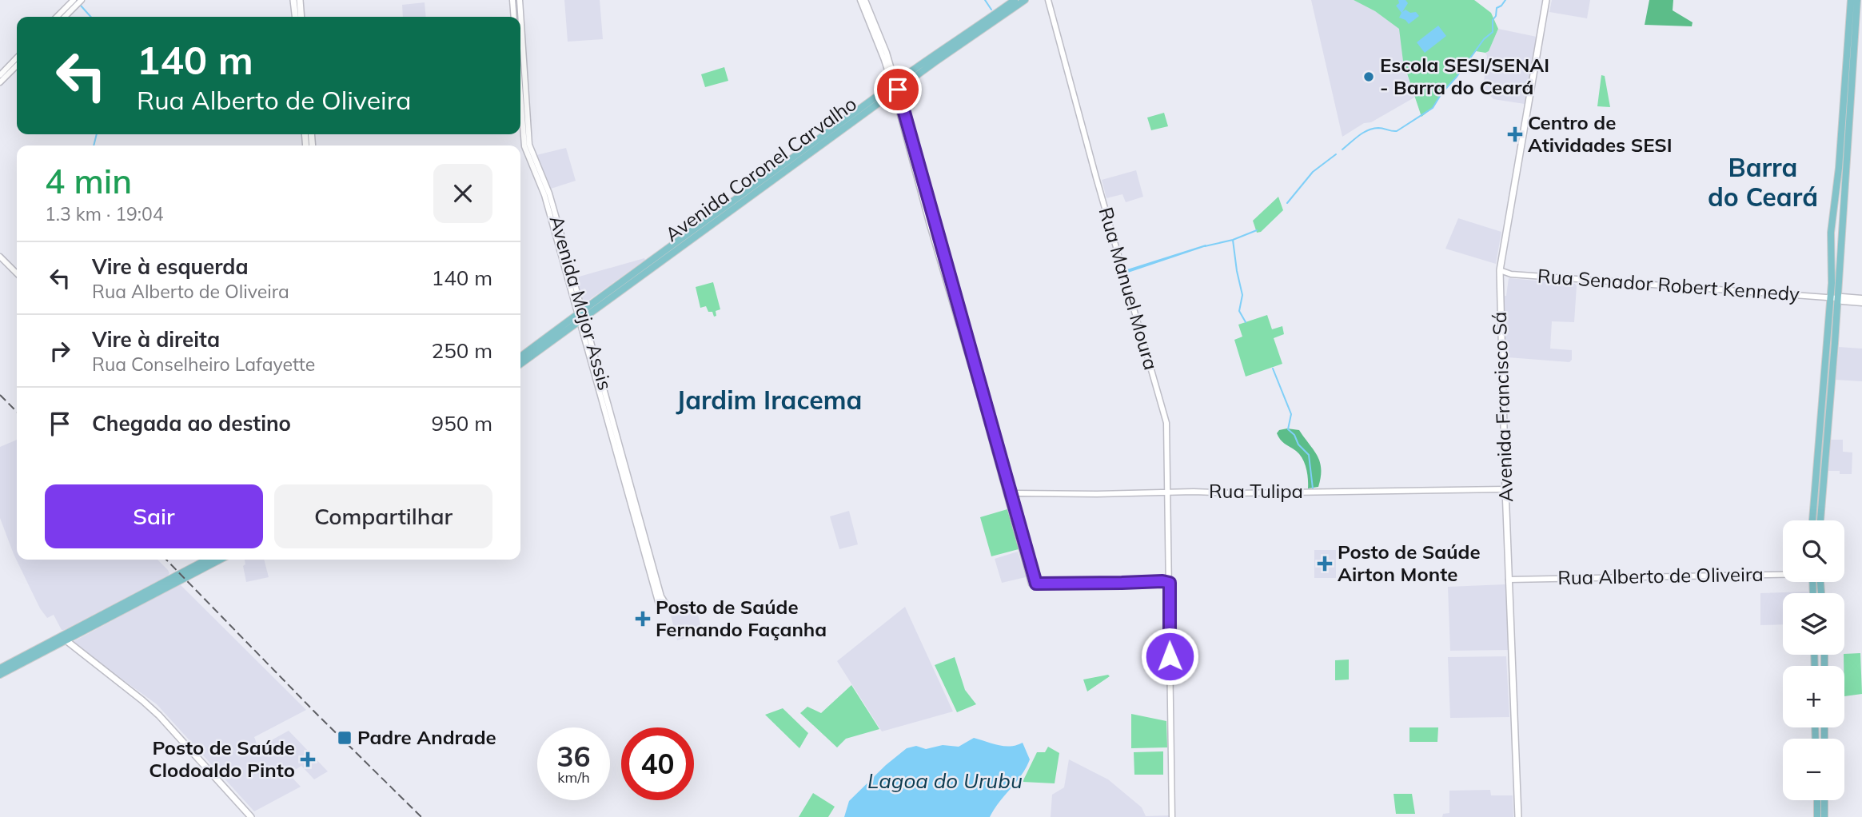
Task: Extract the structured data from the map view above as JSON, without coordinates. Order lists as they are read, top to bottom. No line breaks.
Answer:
{"streets":{"main road":["Avenida Coronel Carvalho","Avenida Francisco Sá"],"street":["Rua Senador Robert Kennedy","Rua Manuel Moura","Avenida Major Assis","Rua Tulipa","Rua Alberto de Oliveira"]},"crossings":[["Avenida Coronel Carvalho","Avenida Major Assis"],["Rua Senador Robert Kennedy","Avenida Francisco Sá"],["Rua Manuel Moura","Rua Tulipa"],["Avenida Francisco Sá","Rua Tulipa"],["Avenida Francisco Sá","Rua Alberto de Oliveira"]],"districts":["Barra do Ceará","Jardim Iracema"],"water":["Lagoa do Urubu"],"places":{"other":["Escola SESI/SENAI - Barra do Ceará"],"health":["Centro de Atividades SESI","Posto de Saúde Airton Monte","Posto de Saúde Fernando Façanha","Posto de Saúde Clodoaldo Pinto"],"transit":["Padre Andrade"]},"page":{"turn":["140 m","Rua Alberto de Oliveira"],"heading":["4 min","1.3 km · 19:04"],"list":[{"name":"Vire à esquerda","note":"Rua Alberto de Oliveira","value":"140 m"},{"name":"Vire à direita","note":"Rua Conselheiro Lafayette","value":"250 m"},{"name":"Chegada ao destino","value":"950 m"}],"buttons":["Sair","Compartilhar"],"map_buttons":["+","−"],"speed":"36 km/h","limit":"40"}}
